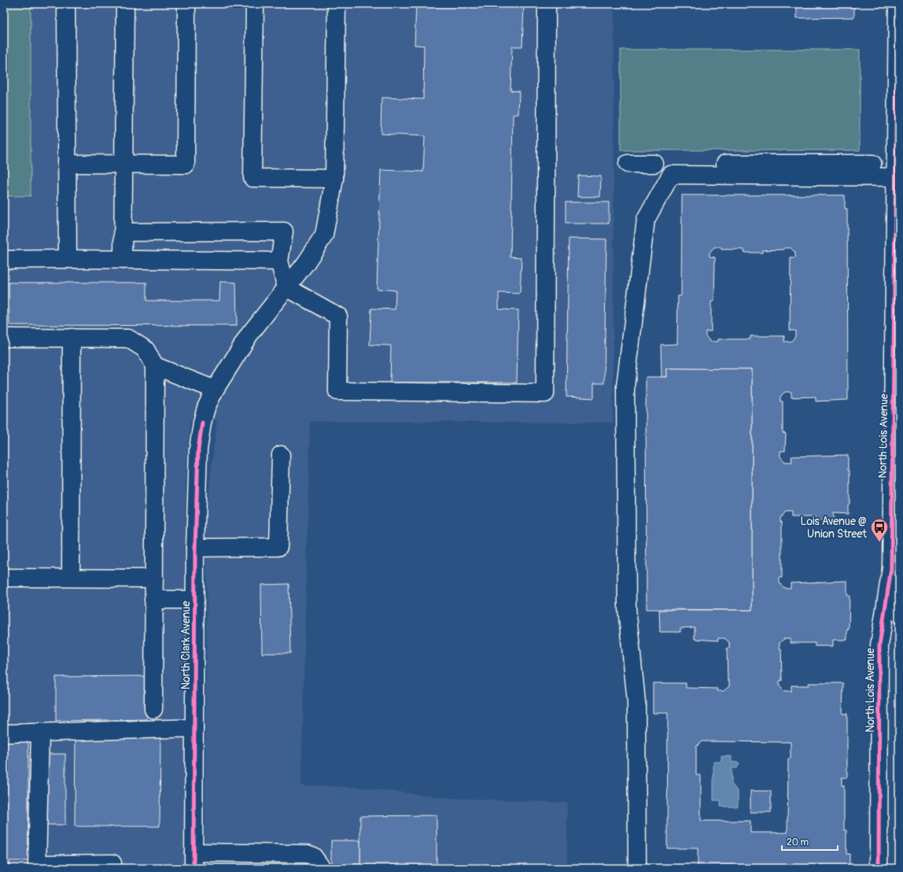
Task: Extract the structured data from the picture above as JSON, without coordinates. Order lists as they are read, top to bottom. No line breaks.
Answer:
{"streets":{"street":["North Lois Avenue","North Clark Avenue"]},"places":{"bus stop":["Lois Avenue @ Union Street"]},"scale_bar":"20 m"}
